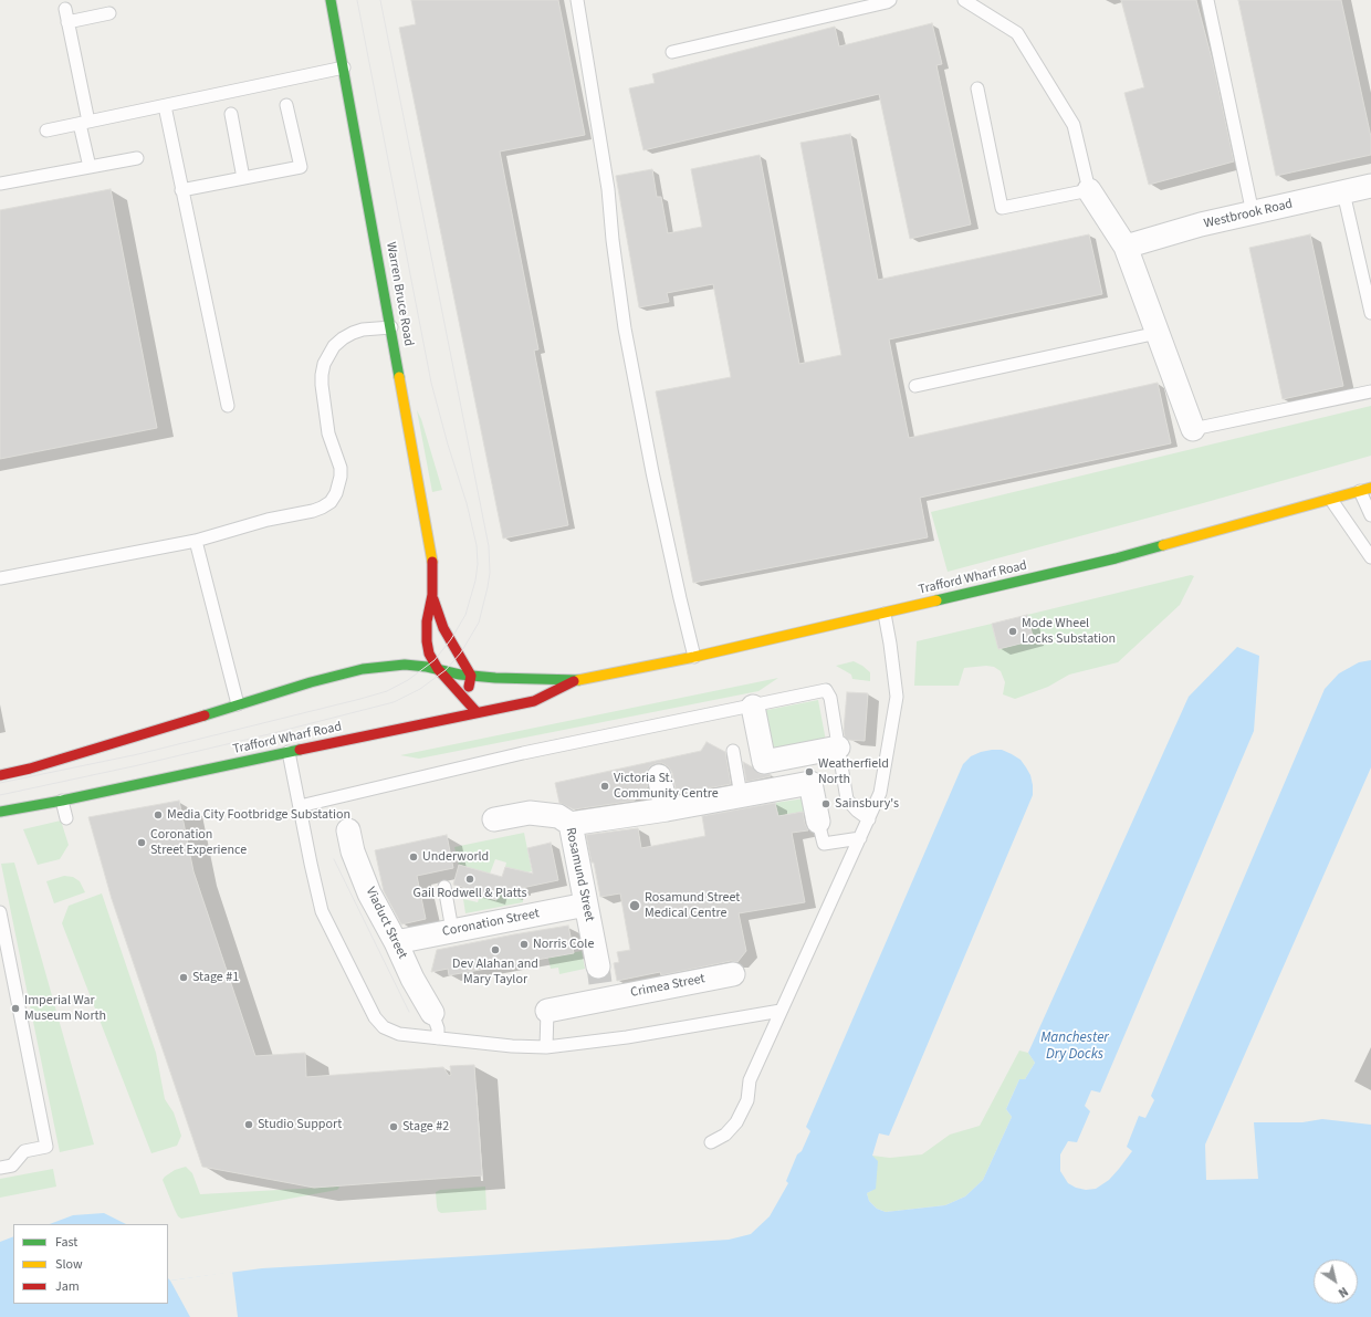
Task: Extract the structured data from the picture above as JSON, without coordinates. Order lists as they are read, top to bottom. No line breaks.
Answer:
{"streets":{"street":["Westbrook Road","Warren Bruce Road","Trafford Wharf Road","Rosamund Street","Viaduct Street","Coronation Street","Crimea Street"]},"crossings":[["Warren Bruce Road","Trafford Wharf Road"],["Rosamund Street","Coronation Street"],["Rosamund Street","Crimea Street"],["Viaduct Street","Coronation Street"]],"water":["Manchester Dry Docks"],"places":["Mode Wheel Locks Substation","Weatherfield North","Victoria St. Community Centre","Sainsbury's","Media City Footbridge Substation","Coronation Street Experience","Underworld","Gail Rodwell & Platts","Rosamund Street Medical Centre","Norris Cole","Dev Alahan and Mary Taylor","Stage #1","Imperial War Museum North","Studio Support","Stage #2"],"legend":["Fast","Slow","Jam"],"north":"bottom right"}
